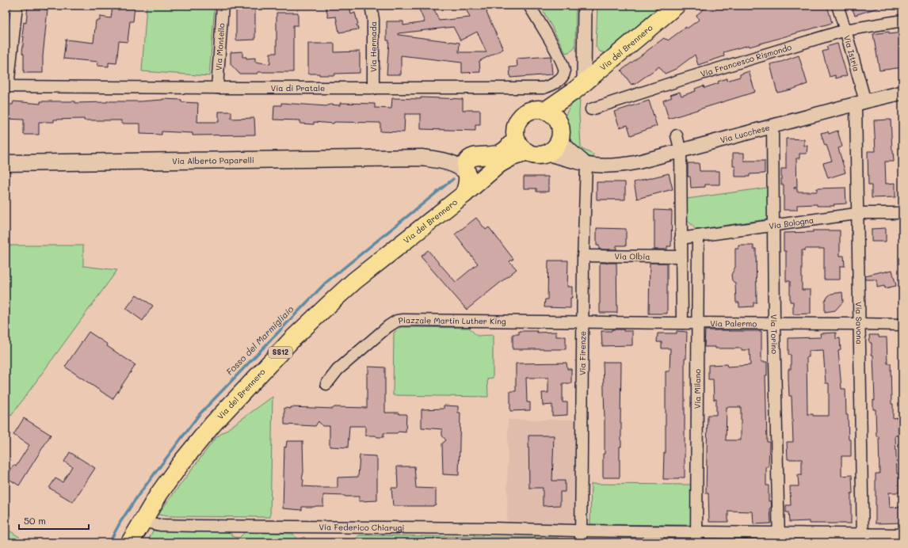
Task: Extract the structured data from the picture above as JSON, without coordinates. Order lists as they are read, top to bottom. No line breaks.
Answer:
{"streets":{"main road":["Via del Brennero","Via Alberto Paparelli","SS12"],"street":["Via Montello","Via Hermada","Via Istria","Via Francesco Rismondo","Via di Pratale","Via Lucchese","Via Bologna","Via Olbia","Piazzale Martin Luther King","Via Palermo","Via Savona","Via Torino","Via Firenze","Via Milano","Via Federico Chiarugi"]},"crossings":[["Via Montello","Via di Pratale"],["Via Hermada","Via di Pratale"],["Via del Brennero","Via Lucchese"],["Via del Brennero","Via Alberto Paparelli"],["Via del Brennero","Via Federico Chiarugi"],["Via Istria","Via Francesco Rismondo"],["Via Istria","Via Lucchese"],["Via Istria","Via Savona"],["Via Lucchese","Via Savona"],["Via Lucchese","Via Torino"],["Via Lucchese","Via Firenze"],["Via Bologna","Via Savona"],["Via Bologna","Via Torino"],["Via Bologna","Via Milano"],["Via Olbia","Via Firenze"],["Piazzale Martin Luther King","Via Palermo"],["Piazzale Martin Luther King","Via Firenze"],["Via Palermo","Via Savona"],["Via Palermo","Via Torino"],["Via Palermo","Via Firenze"],["Via Palermo","Via Milano"],["Via Savona","Via Federico Chiarugi"],["Via Torino","Via Federico Chiarugi"],["Via Firenze","Via Federico Chiarugi"],["Via Milano","Via Federico Chiarugi"]],"water":["Fosso del Marmigliaio"],"scale_bar":"50 m"}
